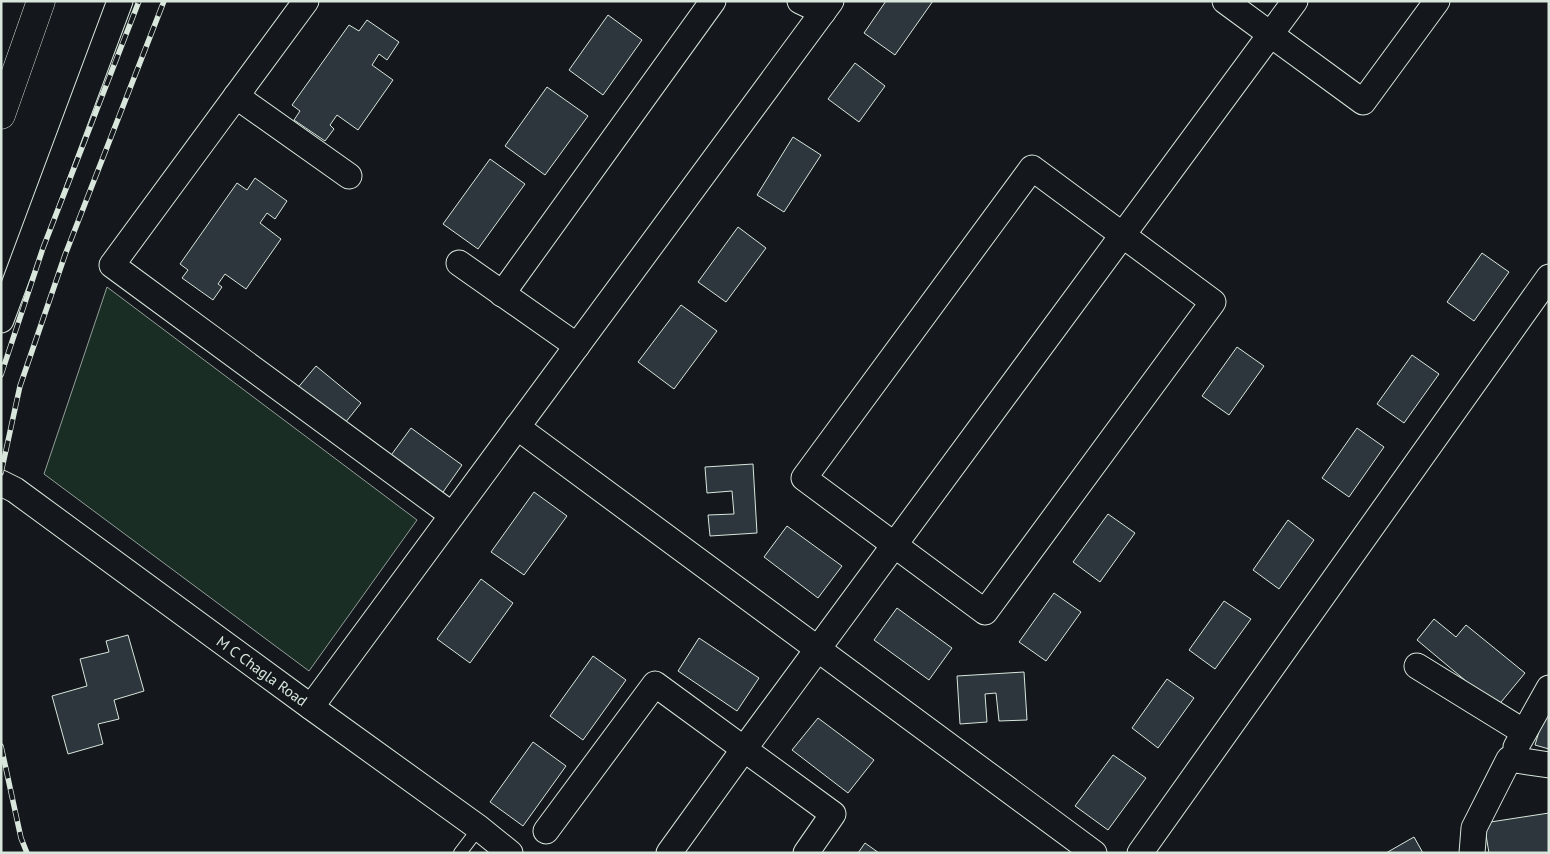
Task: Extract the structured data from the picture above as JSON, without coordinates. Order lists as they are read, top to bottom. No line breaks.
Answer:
{"streets":{"street":["M C Chagla Road"]}}
